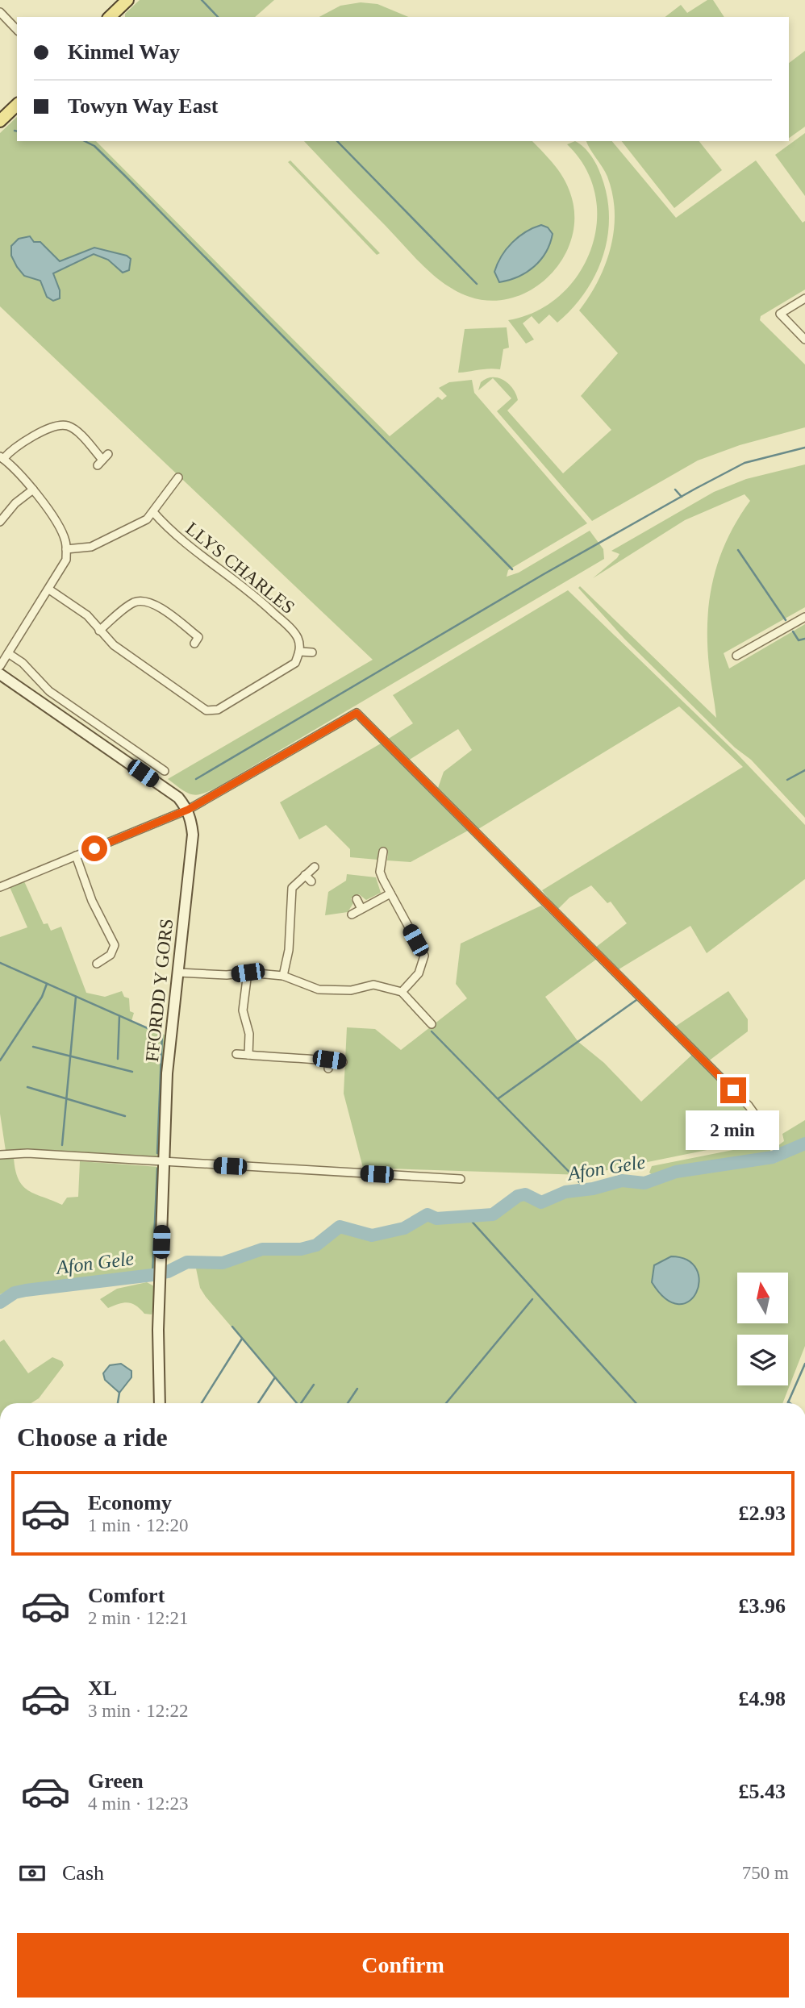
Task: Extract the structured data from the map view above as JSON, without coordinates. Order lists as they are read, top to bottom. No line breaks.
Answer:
{"streets":{"street":["LLYS CHARLES","FFORDD Y GORS"]},"water":["Afon Gele"],"north":"top","page":{"banner":["Kinmel Way","Towyn Way East"],"bubble":"2 min","heading":"Choose a ride","list":[{"name":"Economy","note":"1 min · 12:20","value":"£2.93"},{"name":"Comfort","note":"2 min · 12:21","value":"£3.96"},{"name":"XL","note":"3 min · 12:22","value":"£4.98"},{"name":"Green","note":"4 min · 12:23","value":"£5.43"}],"pay":["Cash","750 m"],"buttons":"Confirm"}}
